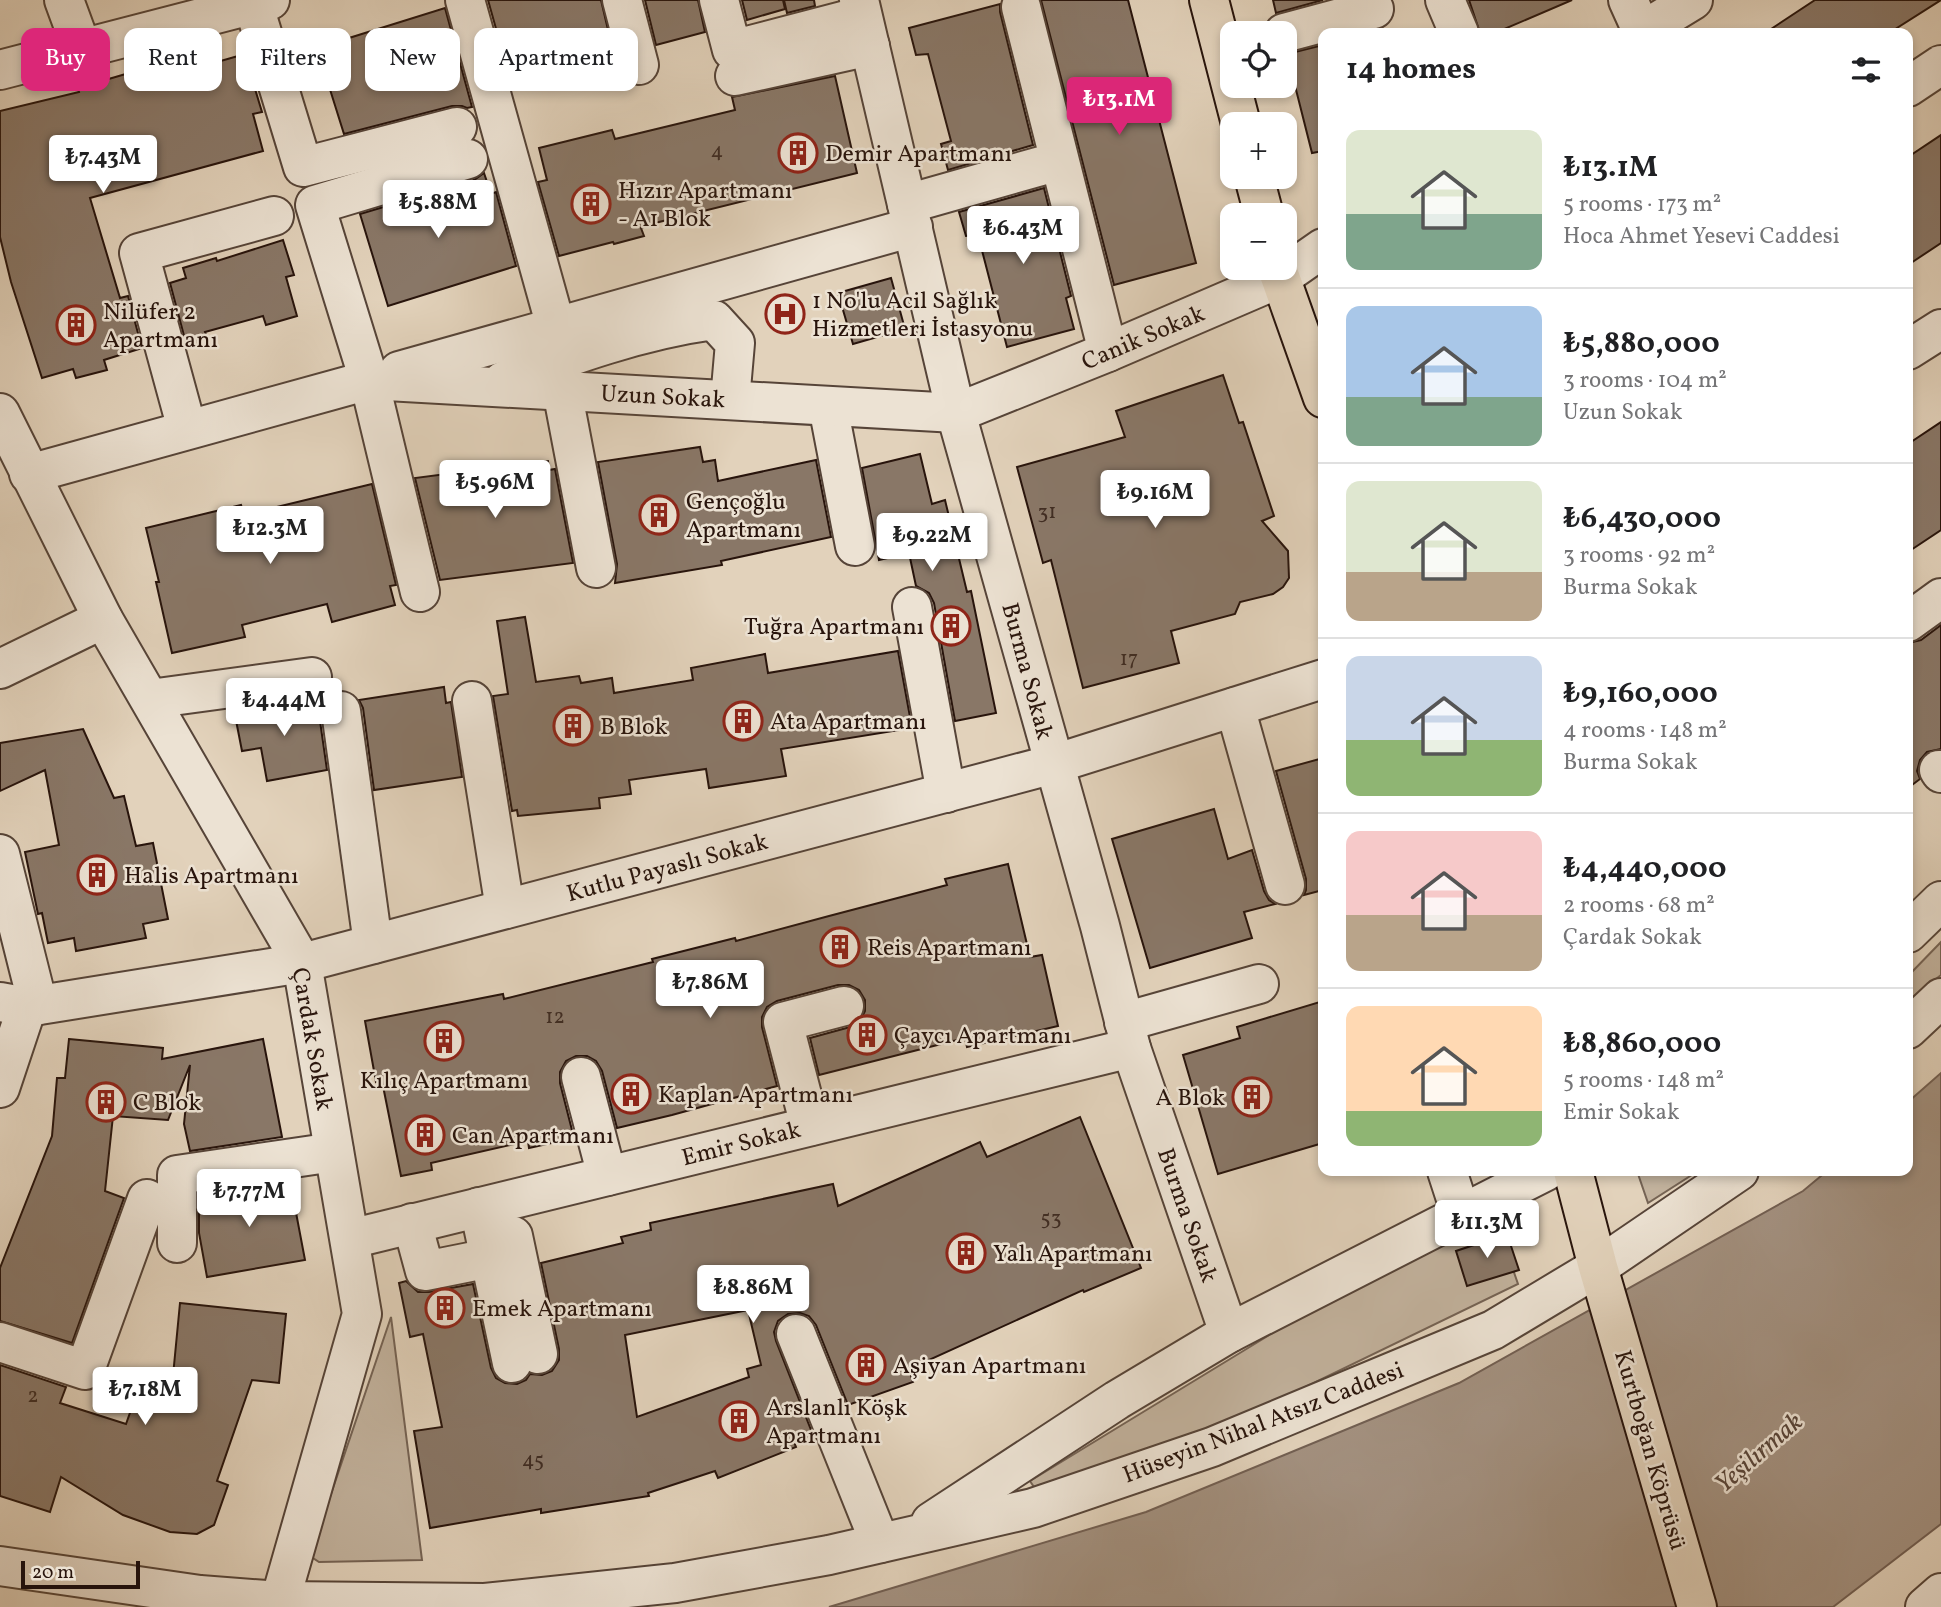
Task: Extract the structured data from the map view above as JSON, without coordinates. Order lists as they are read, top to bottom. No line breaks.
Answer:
{"streets":{"main road":["Kurtboğan Köprüsü"],"street":["Canik Sokak","Uzun Sokak","Burma Sokak","Kutlu Payaslı Sokak","Çardak Sokak","Emir Sokak","Hüseyin Nihal Atsız Caddesi"]},"crossings":[["Canik Sokak","Uzun Sokak"],["Canik Sokak","Burma Sokak"],["Uzun Sokak","Burma Sokak"],["Uzun Sokak","Çardak Sokak"],["Burma Sokak","Kutlu Payaslı Sokak"],["Burma Sokak","Emir Sokak"],["Burma Sokak","Hüseyin Nihal Atsız Caddesi"],["Kutlu Payaslı Sokak","Çardak Sokak"],["Çardak Sokak","Emir Sokak"],["Çardak Sokak","Hüseyin Nihal Atsız Caddesi"],["Hüseyin Nihal Atsız Caddesi","Kurtboğan Köprüsü"]],"water":["Yeşilırmak"],"places":{"building":["Demir Apartmanı","Hızır Apartmanı - A1 Blok","Nilüfer 2 Apartmanı","Gençoğlu Apartmanı","Tuğra Apartmanı","Ata Apartmanı","B Blok","Halis Apartmanı","Reis Apartmanı","Çaycı Apartmanı","Kılıç Apartmanı","Kaplan Apartmanı","A Blok","C Blok","Can Apartmanı","Yalı Apartmanı","Emek Apartmanı","Aşiyan Apartmanı","Arslanlı Köşk Apartmanı"],"hospital":["1 No'lu Acil Sağlık Hizmetleri İstasyonu"]},"house_numbers":["4","31","17","12","53","2","45"],"scale_bar":"20 m","page":{"map_buttons":["+","−"],"chip":["Buy","Rent","Filters","New","Apartment"],"heading":"14 homes","price":["₺13.1M","₺7.43M","₺5.88M","₺6.43M","₺5.96M","₺9.16M","₺12.3M","₺9.22M","₺4.44M","₺7.86M","₺7.77M","₺11.3M","₺8.86M","₺7.18M"],"list":[{"name":"₺13.1M","note":"5 rooms · 173 m² · Hoca Ahmet Yesevi Caddesi"},{"name":"₺5,880,000","note":"3 rooms · 104 m² · Uzun Sokak"},{"name":"₺6,430,000","note":"3 rooms · 92 m² · Burma Sokak"},{"name":"₺9,160,000","note":"4 rooms · 148 m² · Burma Sokak"},{"name":"₺4,440,000","note":"2 rooms · 68 m² · Çardak Sokak"},{"name":"₺8,860,000","note":"5 rooms · 148 m² · Emir Sokak"}],"scale":"20 m"}}
